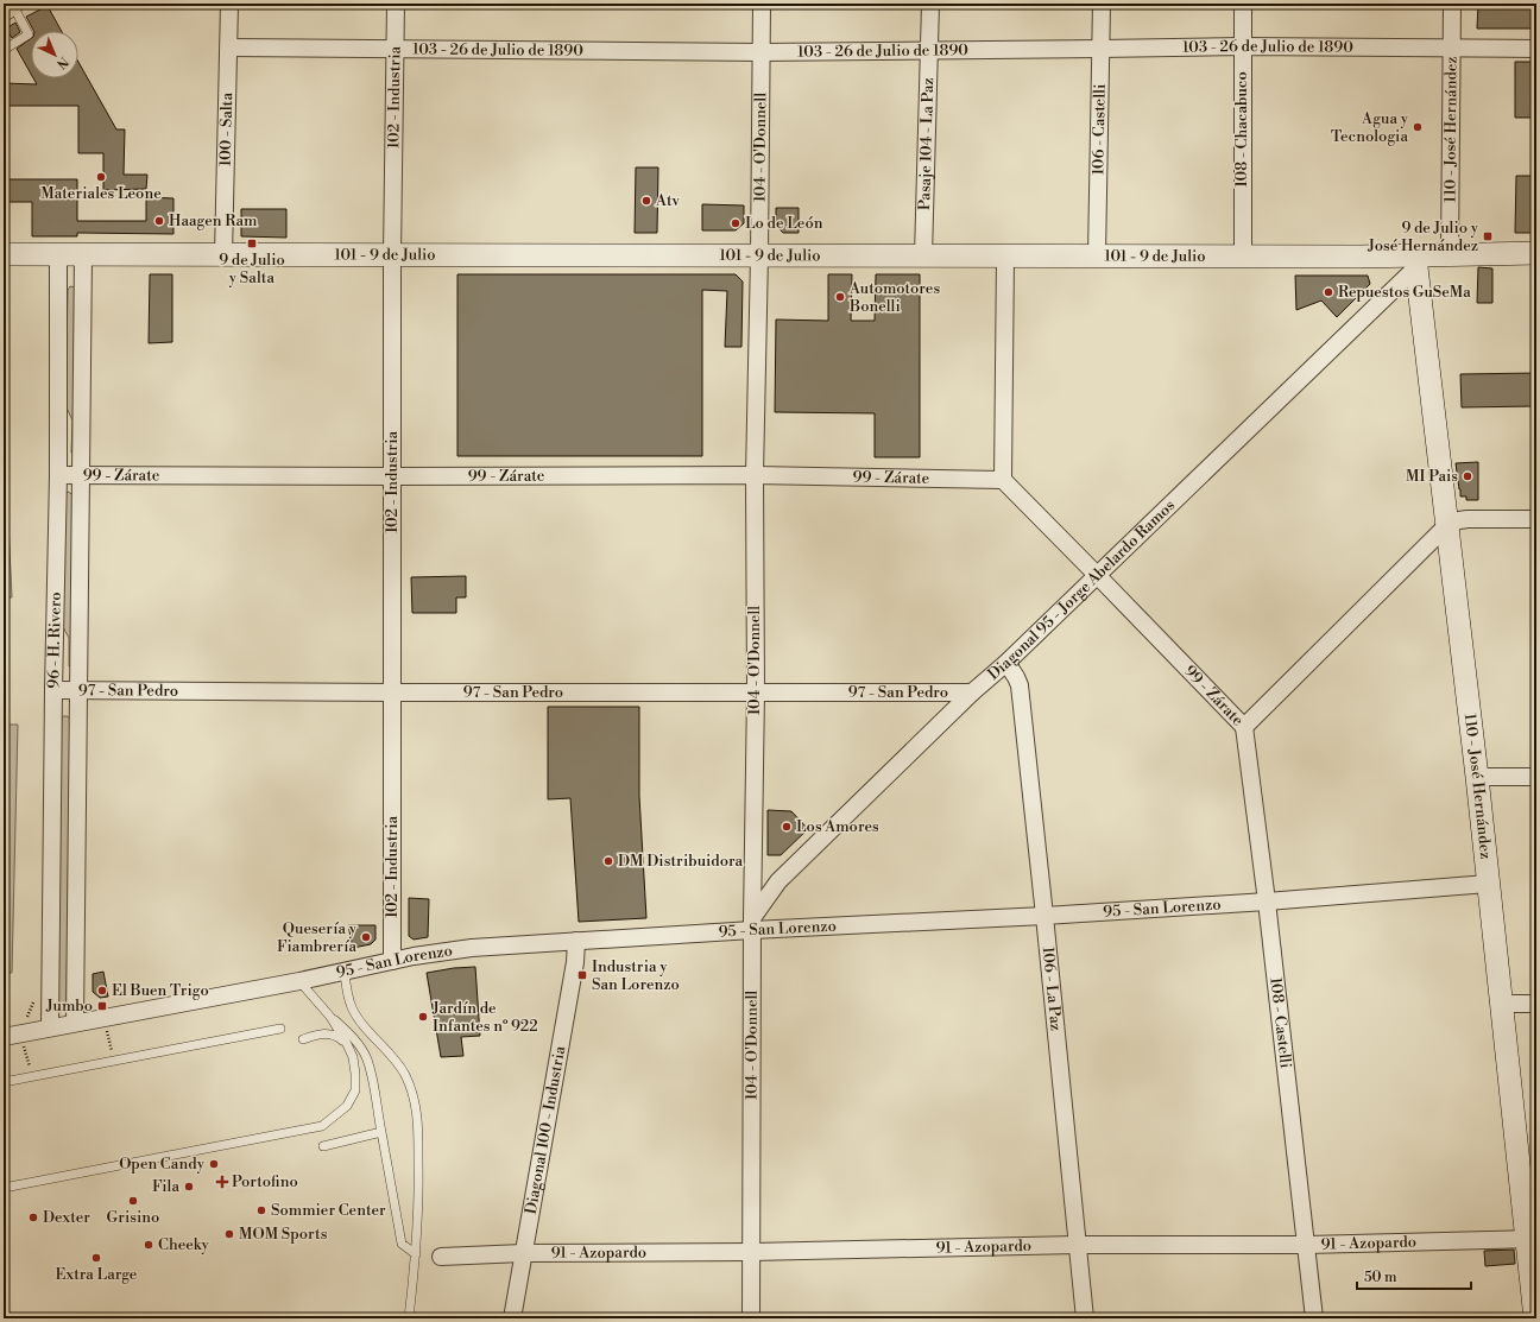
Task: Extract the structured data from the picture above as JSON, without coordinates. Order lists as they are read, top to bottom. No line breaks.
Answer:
{"streets":{"street":["103 - 26 de Julio de 1890","102 - Industria","100 - Salta","106 - Castelli","108 - Chacabuco","110 - José Hernández","Pasaje 104 - La Paz","104 - O'Donnell","101 - 9 de Julio","99 - Zárate","Diagonal 95 - Jorge Abelardo Ramos","96 - H. Rivero","97 - San Pedro","95 - San Lorenzo","106 - La Paz","108 - Castelli","Diagonal 100 - Industria","91 - Azopardo"]},"crossings":[["103 - 26 de Julio de 1890","102 - Industria"],["103 - 26 de Julio de 1890","100 - Salta"],["103 - 26 de Julio de 1890","106 - Castelli"],["103 - 26 de Julio de 1890","108 - Chacabuco"],["103 - 26 de Julio de 1890","110 - José Hernández"],["103 - 26 de Julio de 1890","Pasaje 104 - La Paz"],["103 - 26 de Julio de 1890","104 - O'Donnell"],["102 - Industria","101 - 9 de Julio"],["102 - Industria","99 - Zárate"],["102 - Industria","97 - San Pedro"],["102 - Industria","95 - San Lorenzo"],["100 - Salta","101 - 9 de Julio"],["106 - Castelli","101 - 9 de Julio"],["108 - Chacabuco","101 - 9 de Julio"],["110 - José Hernández","101 - 9 de Julio"],["110 - José Hernández","99 - Zárate"],["110 - José Hernández","Diagonal 95 - Jorge Abelardo Ramos"],["110 - José Hernández","95 - San Lorenzo"],["110 - José Hernández","91 - Azopardo"],["Pasaje 104 - La Paz","101 - 9 de Julio"],["104 - O'Donnell","101 - 9 de Julio"],["104 - O'Donnell","99 - Zárate"],["104 - O'Donnell","Diagonal 95 - Jorge Abelardo Ramos"],["104 - O'Donnell","97 - San Pedro"],["104 - O'Donnell","95 - San Lorenzo"],["104 - O'Donnell","91 - Azopardo"],["101 - 9 de Julio","Diagonal 95 - Jorge Abelardo Ramos"],["101 - 9 de Julio","96 - H. Rivero"],["99 - Zárate","Diagonal 95 - Jorge Abelardo Ramos"],["99 - Zárate","96 - H. Rivero"],["99 - Zárate","108 - Castelli"],["Diagonal 95 - Jorge Abelardo Ramos","97 - San Pedro"],["Diagonal 95 - Jorge Abelardo Ramos","95 - San Lorenzo"],["Diagonal 95 - Jorge Abelardo Ramos","106 - La Paz"],["96 - H. Rivero","97 - San Pedro"],["96 - H. Rivero","95 - San Lorenzo"],["95 - San Lorenzo","106 - La Paz"],["95 - San Lorenzo","108 - Castelli"],["95 - San Lorenzo","Diagonal 100 - Industria"],["106 - La Paz","91 - Azopardo"],["108 - Castelli","91 - Azopardo"],["Diagonal 100 - Industria","91 - Azopardo"]],"places":{"other":["Agua y Tecnologia","Materiales Leone","Atv","Haagen Ram","Lo de León","Repuestos GuSeMa","Automotores Bonelli","MI Pais","Los Amores","DM Distribuidora","Quesería y Fiambrería","El Buen Trigo","Jardín de Infantes nº 922","Open Candy","Fila","Grisino","Sommier Center","Dexter","MOM Sports","Cheeky","Extra Large"],"transit":["9 de Julio y José Hernández","9 de Julio y Salta","Industria y San Lorenzo","Jumbo"],"health":["Portofino"]},"scale_bar":"50 m","north":"bottom right"}
